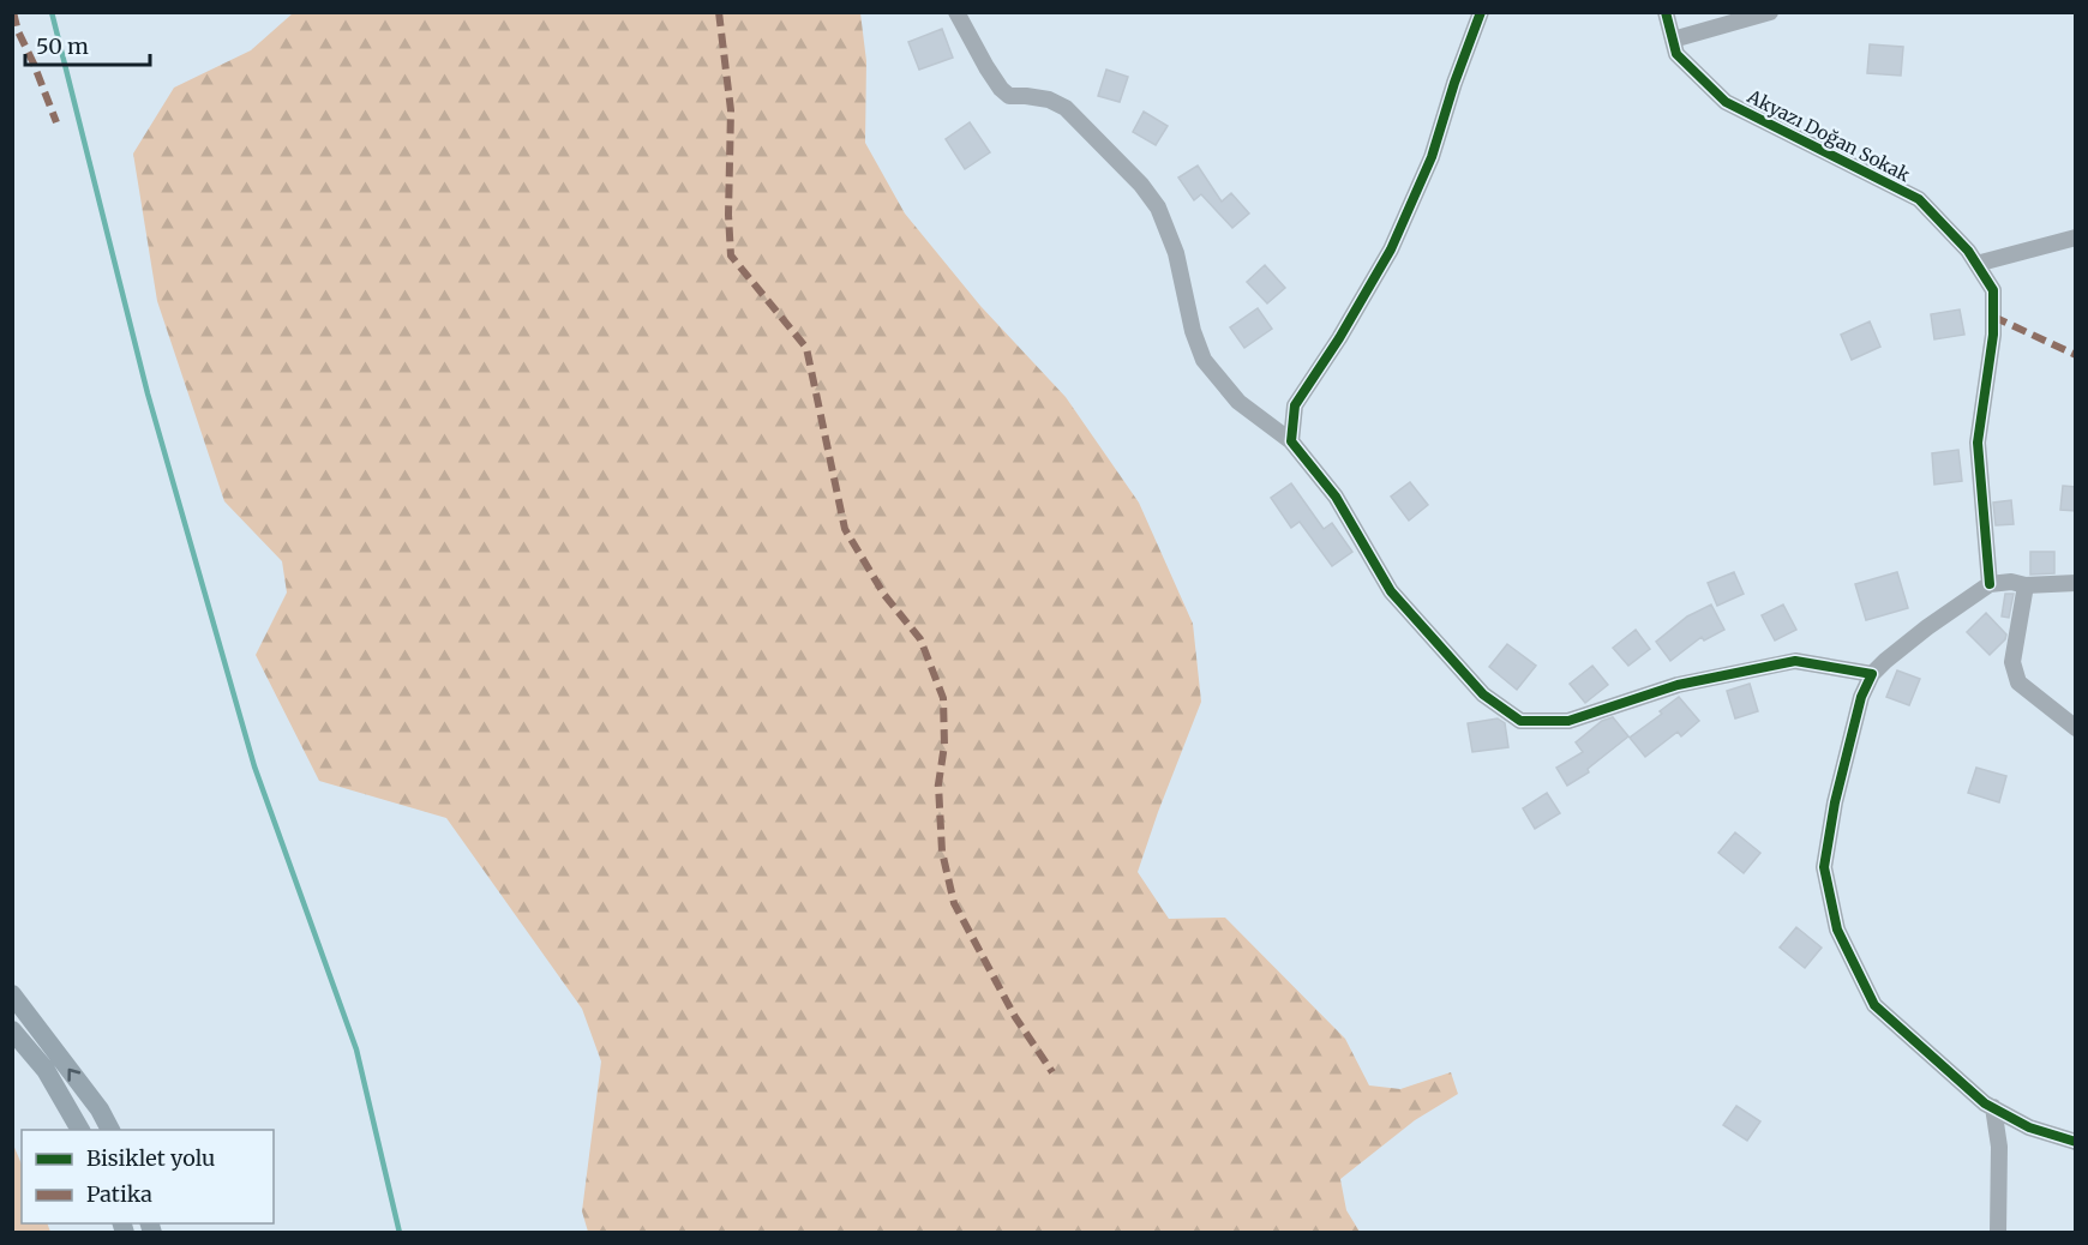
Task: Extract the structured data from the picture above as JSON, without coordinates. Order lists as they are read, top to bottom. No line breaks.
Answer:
{"streets":{"street":["Akyazı Doğan Sokak"]},"legend":["Bisiklet yolu","Patika"],"scale_bar":"50 m"}
